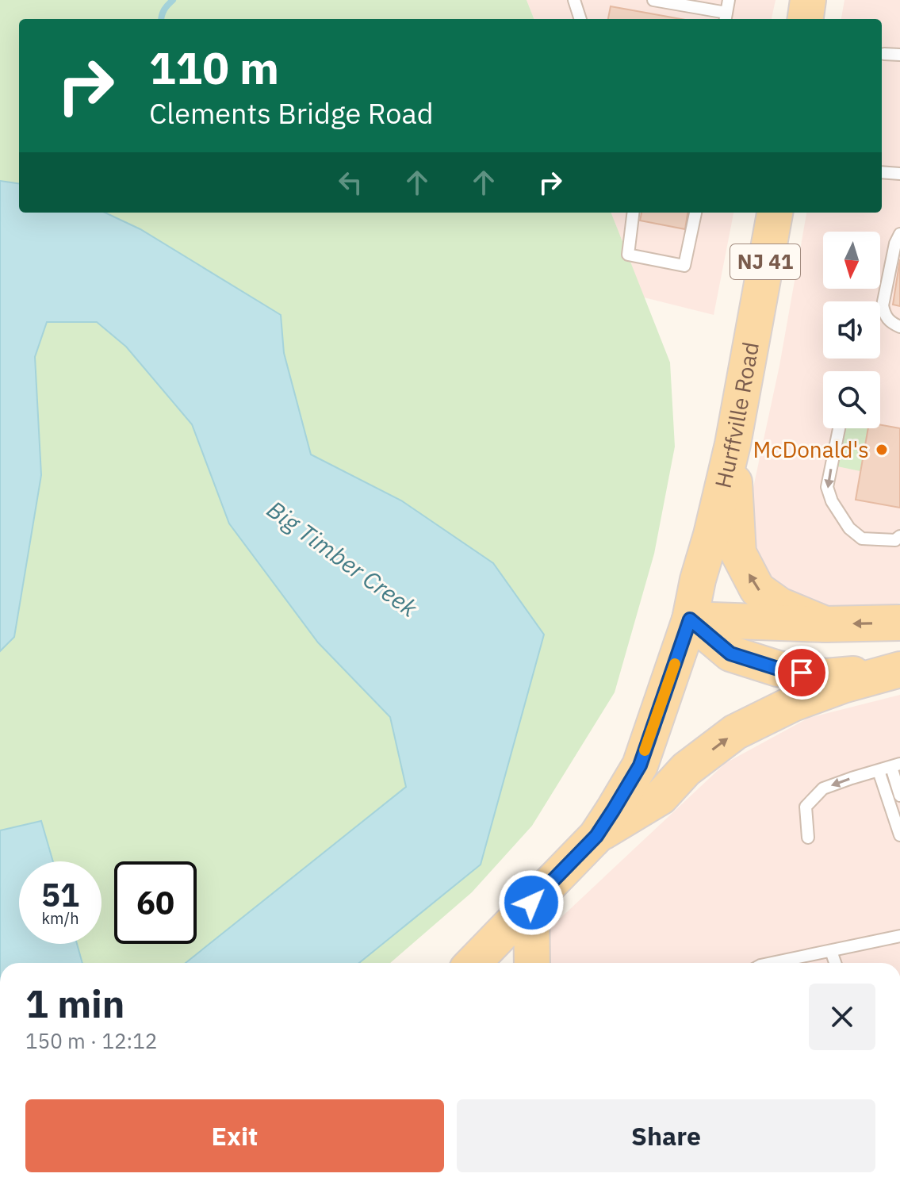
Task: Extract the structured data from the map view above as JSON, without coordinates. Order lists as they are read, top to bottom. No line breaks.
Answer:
{"streets":{"main road":["NJ 41","Hurffville Road"]},"crossings":[["NJ 41","Hurffville Road"]],"water":["Big Timber Creek"],"places":["McDonald's"],"north":"bottom","page":{"turn":["110 m","Clements Bridge Road"],"speed":"51 km/h","limit":"60","heading":["1 min","150 m · 12:12"],"buttons":["Exit","Share"]}}
